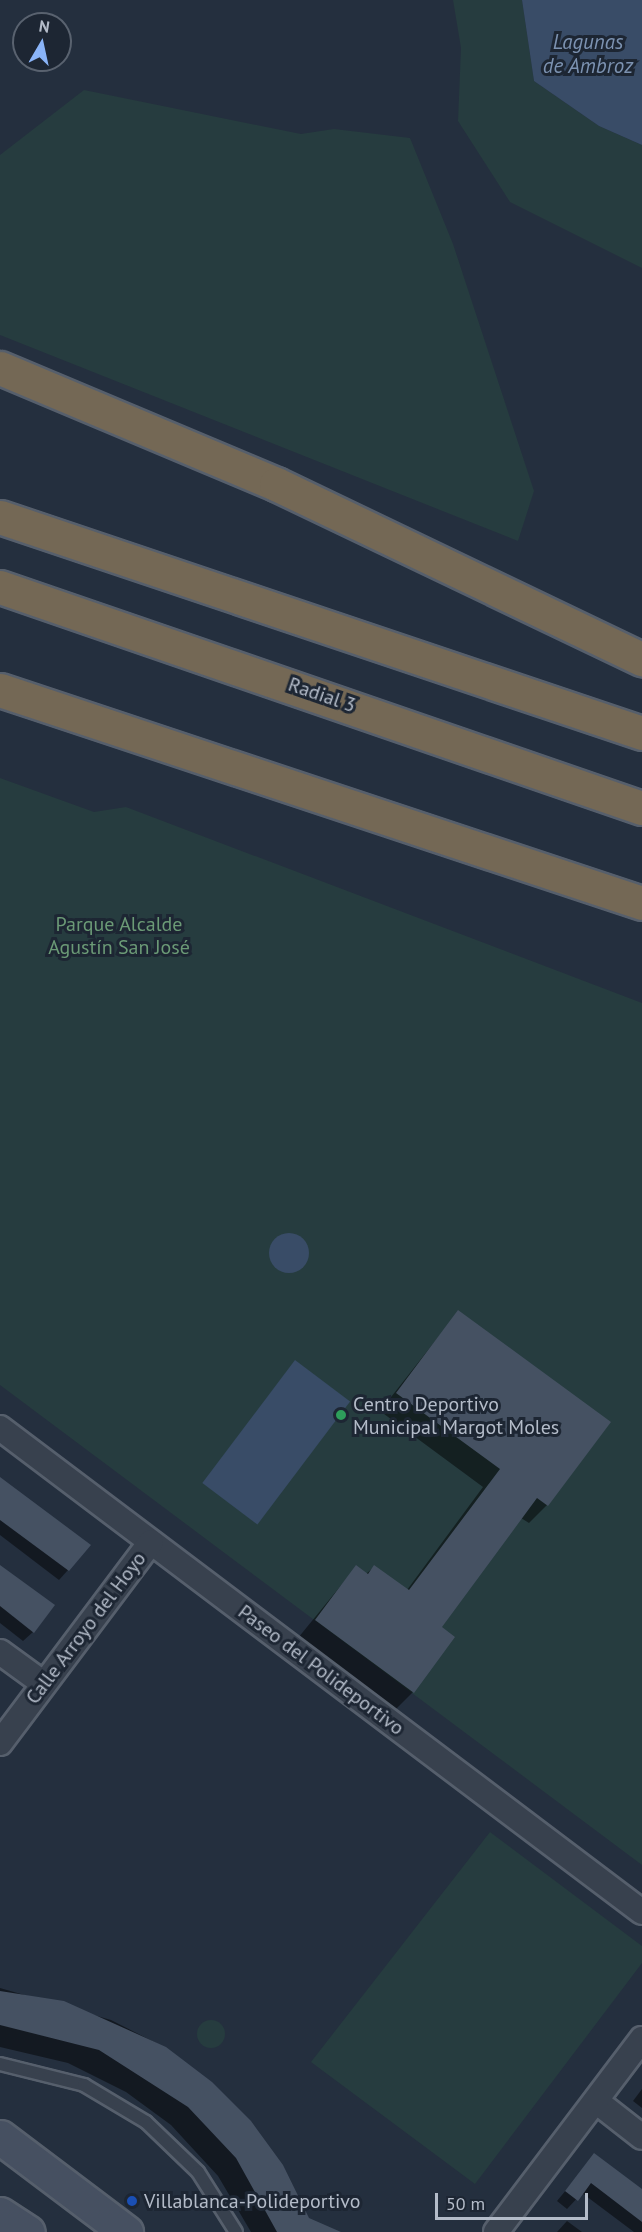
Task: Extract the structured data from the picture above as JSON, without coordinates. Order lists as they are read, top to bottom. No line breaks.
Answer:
{"streets":{"highway":["Radial 3"],"street":["Calle Arroyo del Hoyo","Paseo del Polideportivo"]},"crossings":[["Calle Arroyo del Hoyo","Paseo del Polideportivo"]],"water":["Lagunas de Ambroz"],"parks":["Parque Alcalde Agustín San José"],"places":["Centro Deportivo Municipal Margot Moles","Villablanca-Polideportivo"],"scale_bar":"50 m","north":"top"}
